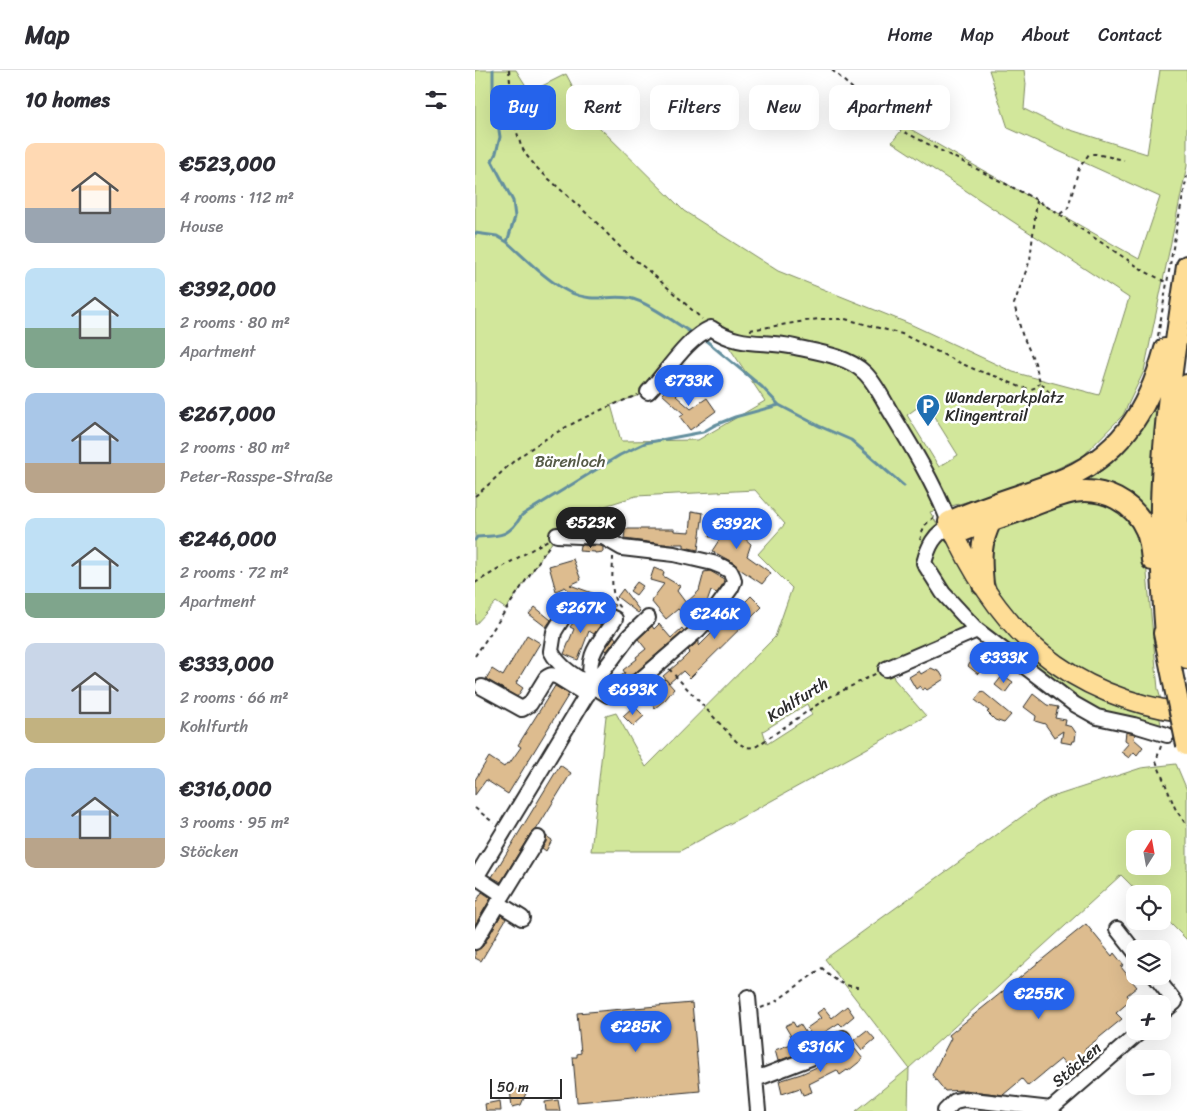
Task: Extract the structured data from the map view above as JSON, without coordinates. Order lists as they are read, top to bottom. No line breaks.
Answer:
{"streets":{"street":["Stöcken"],"path":["Kohlfurth"]},"parks":["Bärenloch"],"places":{"parking":["Wanderparkplatz Klingentrail"]},"scale_bar":"50 m","north":"top","page":{"header":"Map","nav":["Home","Map","About","Contact"],"heading":"10 homes","chip":["Buy","Rent","Filters","New","Apartment"],"list":[{"name":"€523,000","note":"4 rooms · 112 m² · House"},{"name":"€392,000","note":"2 rooms · 80 m² · Apartment"},{"name":"€267,000","note":"2 rooms · 80 m² · Peter-Rasspe-Straße"},{"name":"€246,000","note":"2 rooms · 72 m² · Apartment"},{"name":"€333,000","note":"2 rooms · 66 m² · Kohlfurth"},{"name":"€316,000","note":"3 rooms · 95 m² · Stöcken"}],"price":["€733K","€523K","€392K","€267K","€246K","€333K","€693K","€255K","€285K","€316K"],"map_buttons":["+","−"],"scale":"50 m"}}
